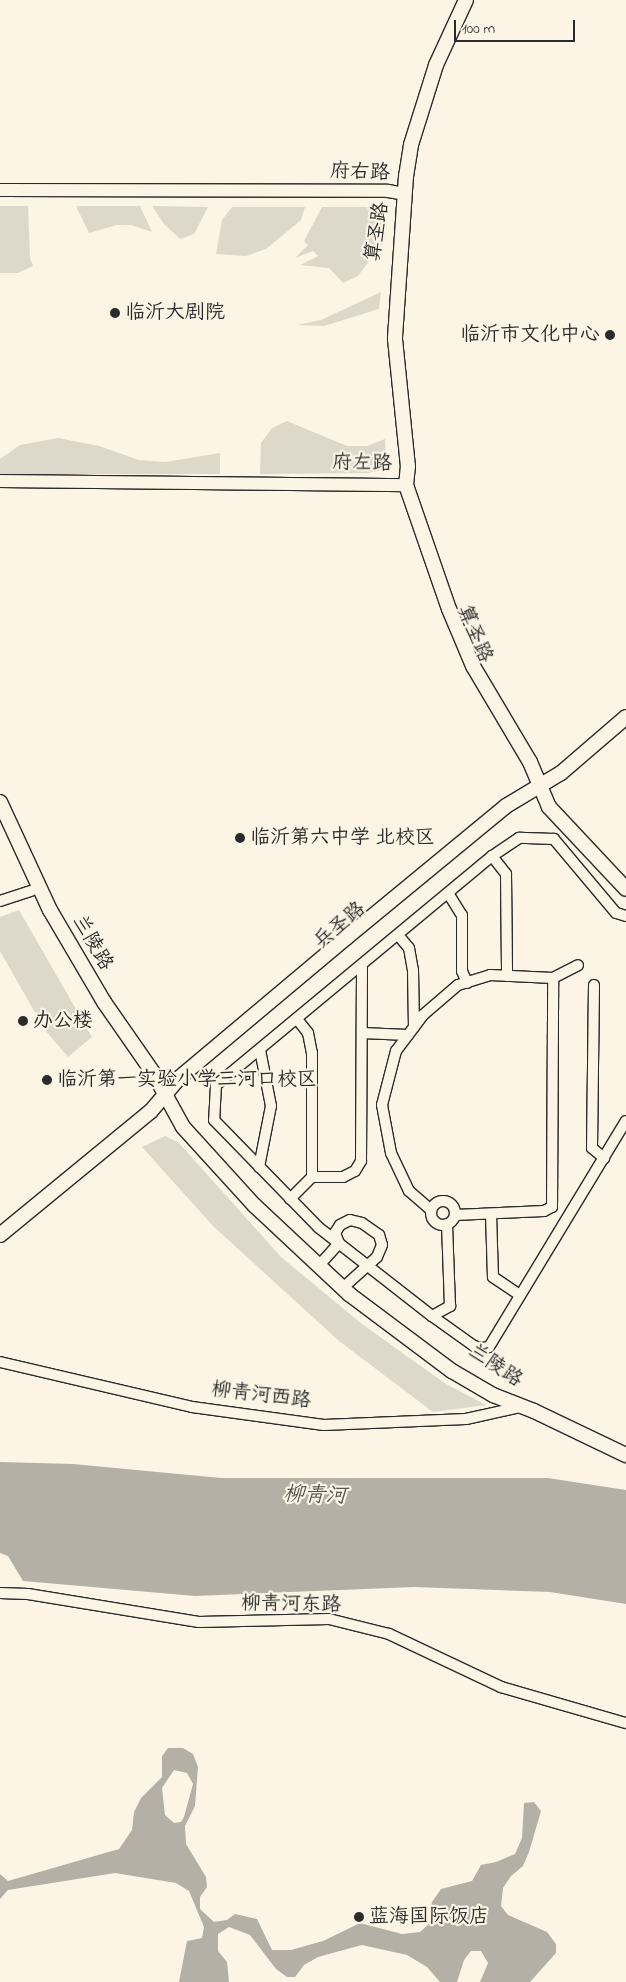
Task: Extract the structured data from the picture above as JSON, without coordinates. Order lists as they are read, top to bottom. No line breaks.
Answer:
{"streets":{"main road":["算圣路","兵圣路","兰陵路"],"street":["府右路","府左路","柳青河西路","柳青河东路"]},"crossings":[["府右路","算圣路"],["算圣路","府左路"],["算圣路","兵圣路"],["兵圣路","兰陵路"],["兰陵路","柳青河西路"]],"water":["柳青河"],"places":["临沂大剧院","临沂市文化中心","临沂第六中学 北校区","办公楼","临沂第一实验小学三河口校区","蓝海国际饭店"],"scale_bar":"100 m"}
